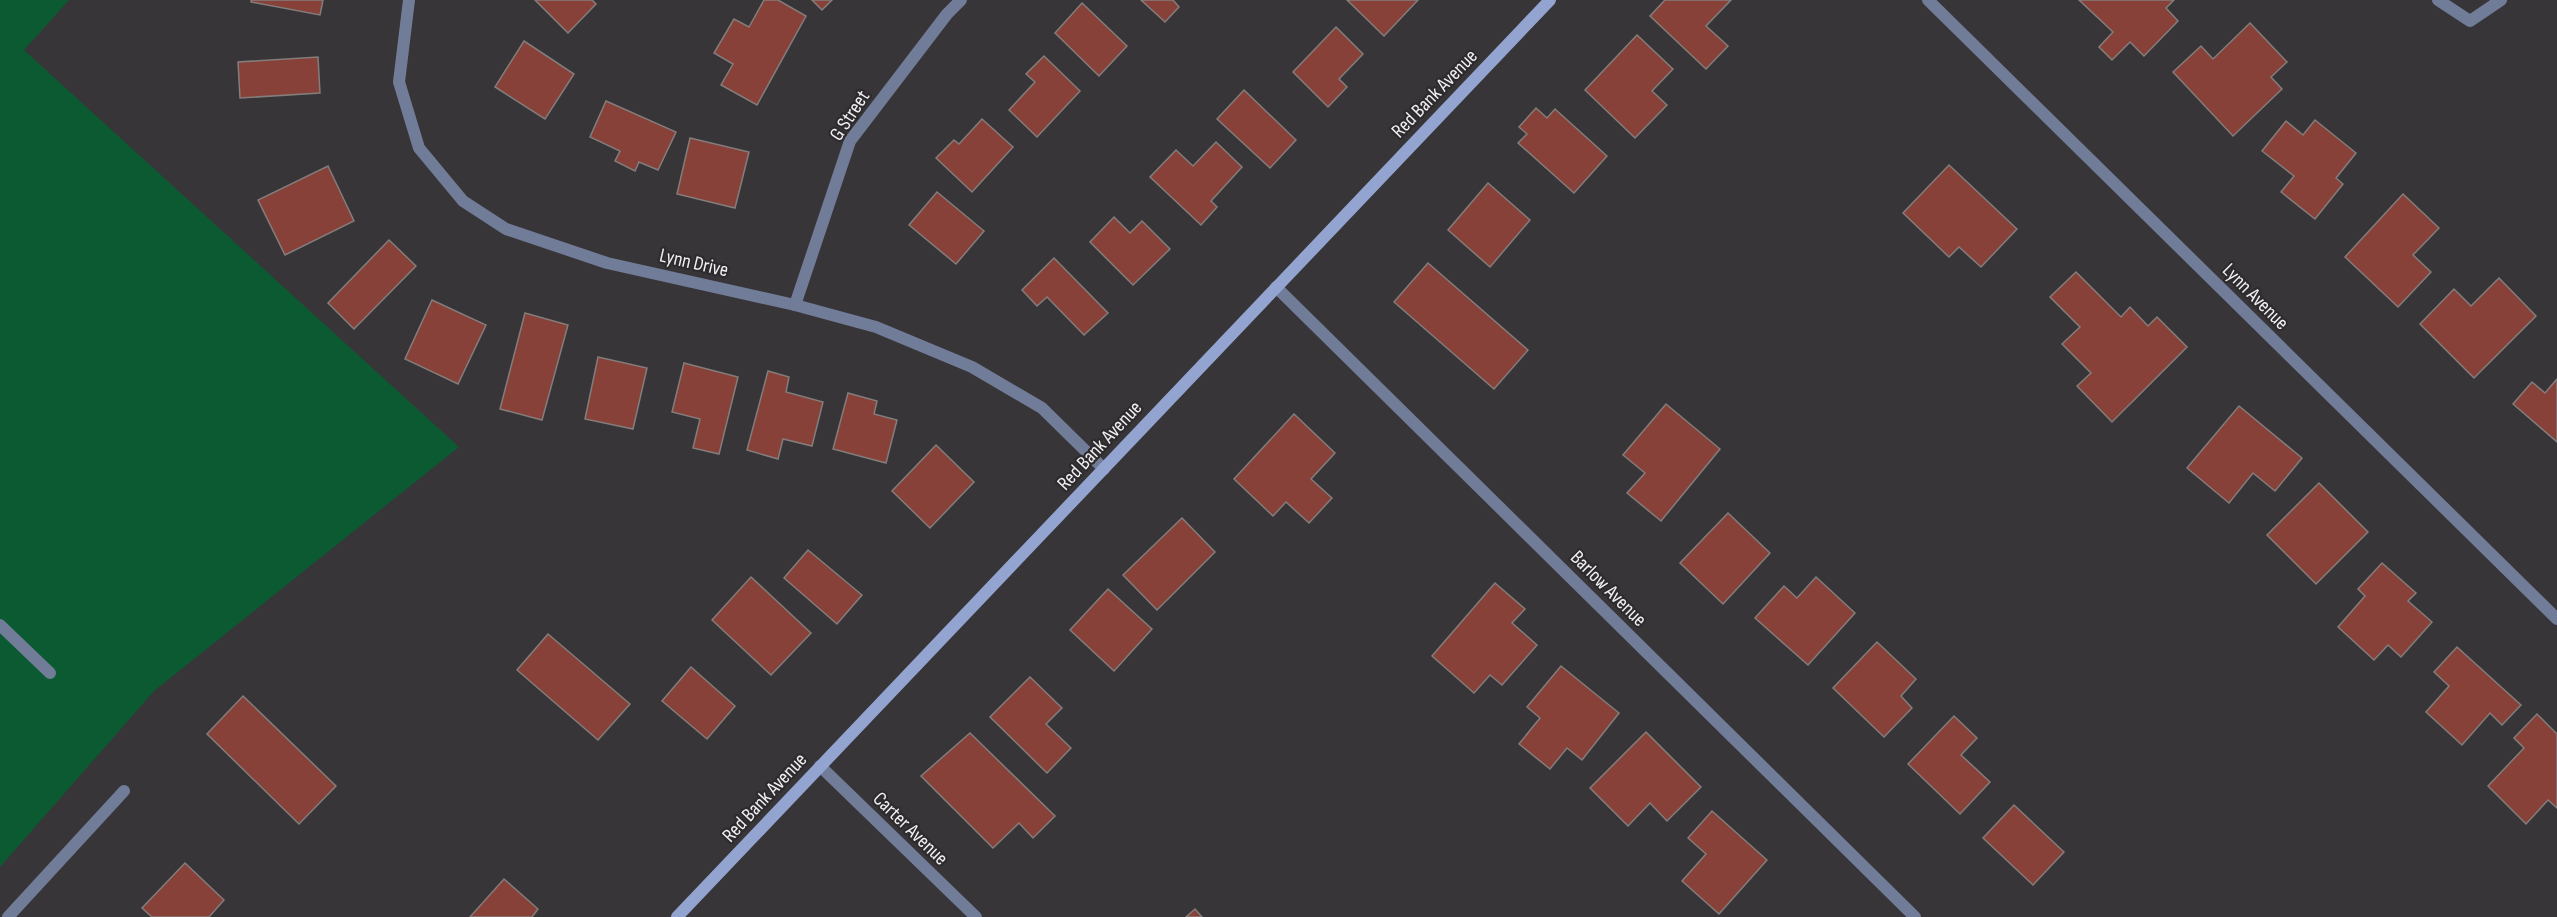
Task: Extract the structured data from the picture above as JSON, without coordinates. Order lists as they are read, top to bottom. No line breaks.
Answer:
{"streets":{"street":["Red Bank Avenue","G Street","Lynn Drive","Lynn Avenue","Barlow Avenue","Carter Avenue"]},"crossings":[["Red Bank Avenue","Lynn Drive"],["Red Bank Avenue","Barlow Avenue"],["Red Bank Avenue","Carter Avenue"],["G Street","Lynn Drive"]]}
